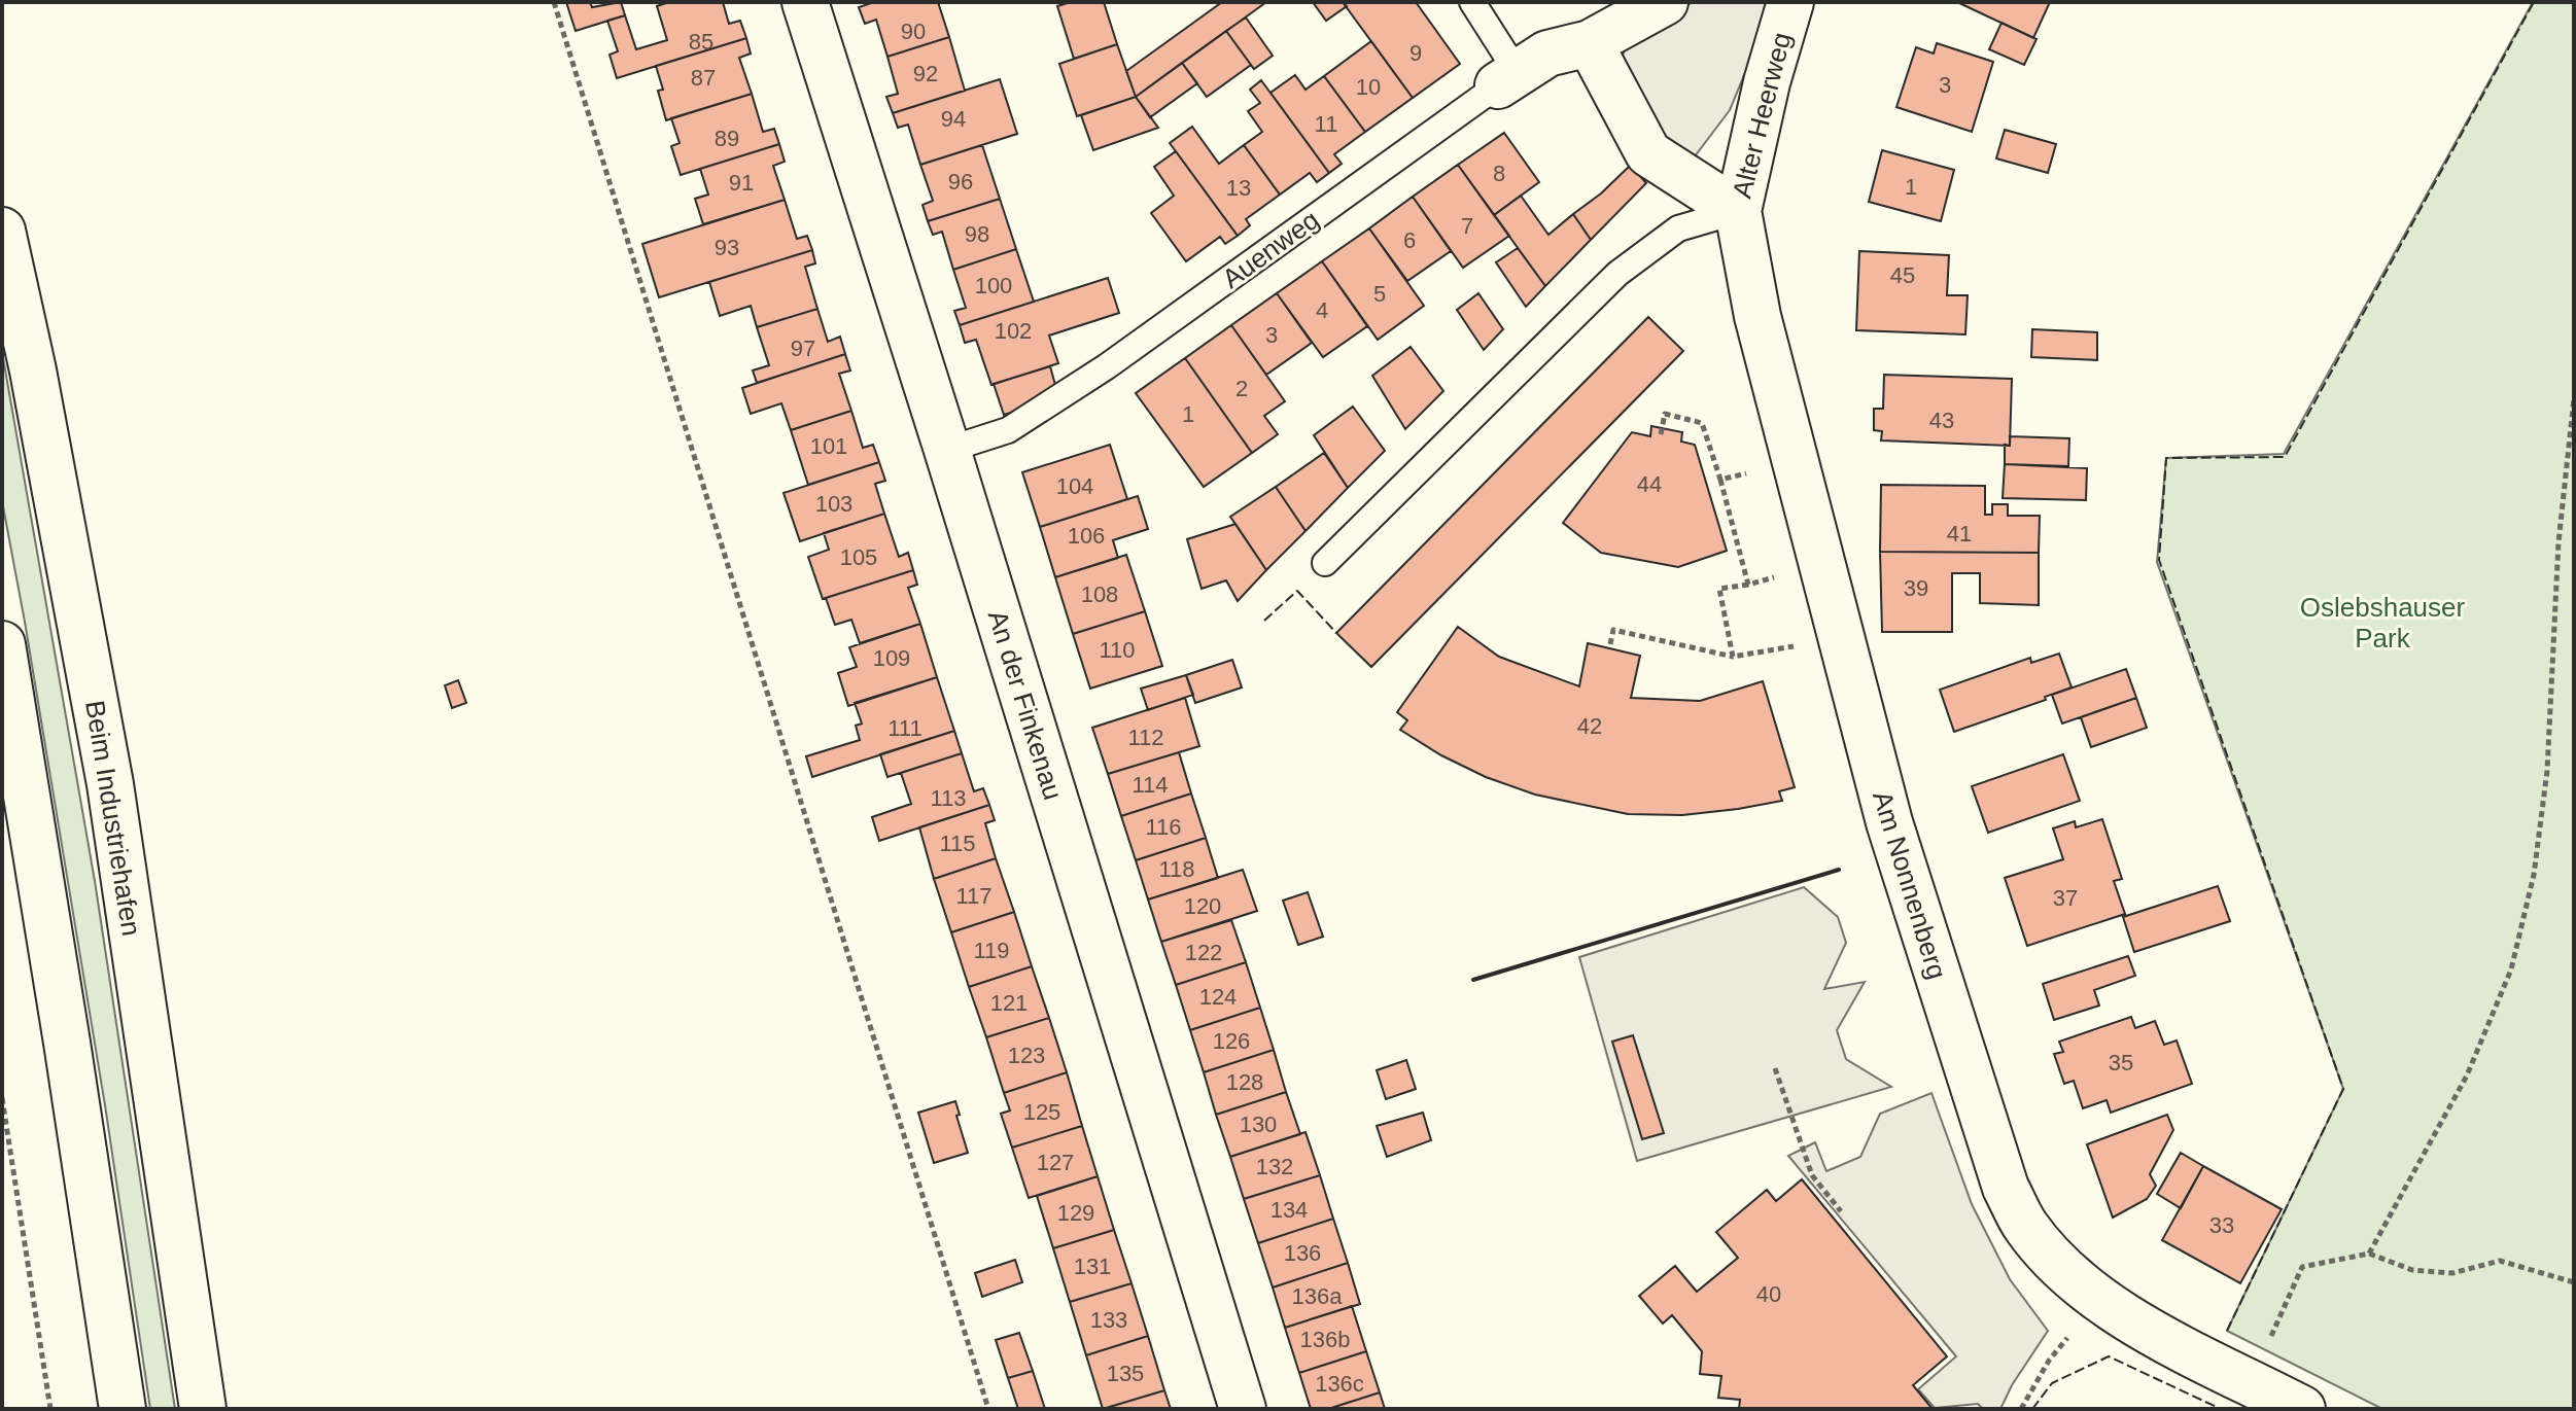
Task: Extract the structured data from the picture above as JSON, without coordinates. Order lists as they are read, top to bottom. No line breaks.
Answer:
{"streets":{"street":["Alter Heerweg","Auenweg","An der Finkenau","Beim Industriehafen","Am Nonnenberg"]},"crossings":[["Alter Heerweg","Auenweg"],["Alter Heerweg","Am Nonnenberg"],["Auenweg","An der Finkenau"]],"parks":["Oslebshauser Park"],"house_numbers":["90","85","9","92","87","3","10","94","11","89","8","96","91","1","13","7","98","6","93","45","100","5","4","102","3","97","2","1","43","101","44","104","103","41","106","105","39","108","110","109","42","111","112","114","113","116","115","118","117","37","120","119","122","124","121","126","123","35","128","125","130","127","132","134","129","33","136","131","40","136a","133","136b","135","136c"]}
